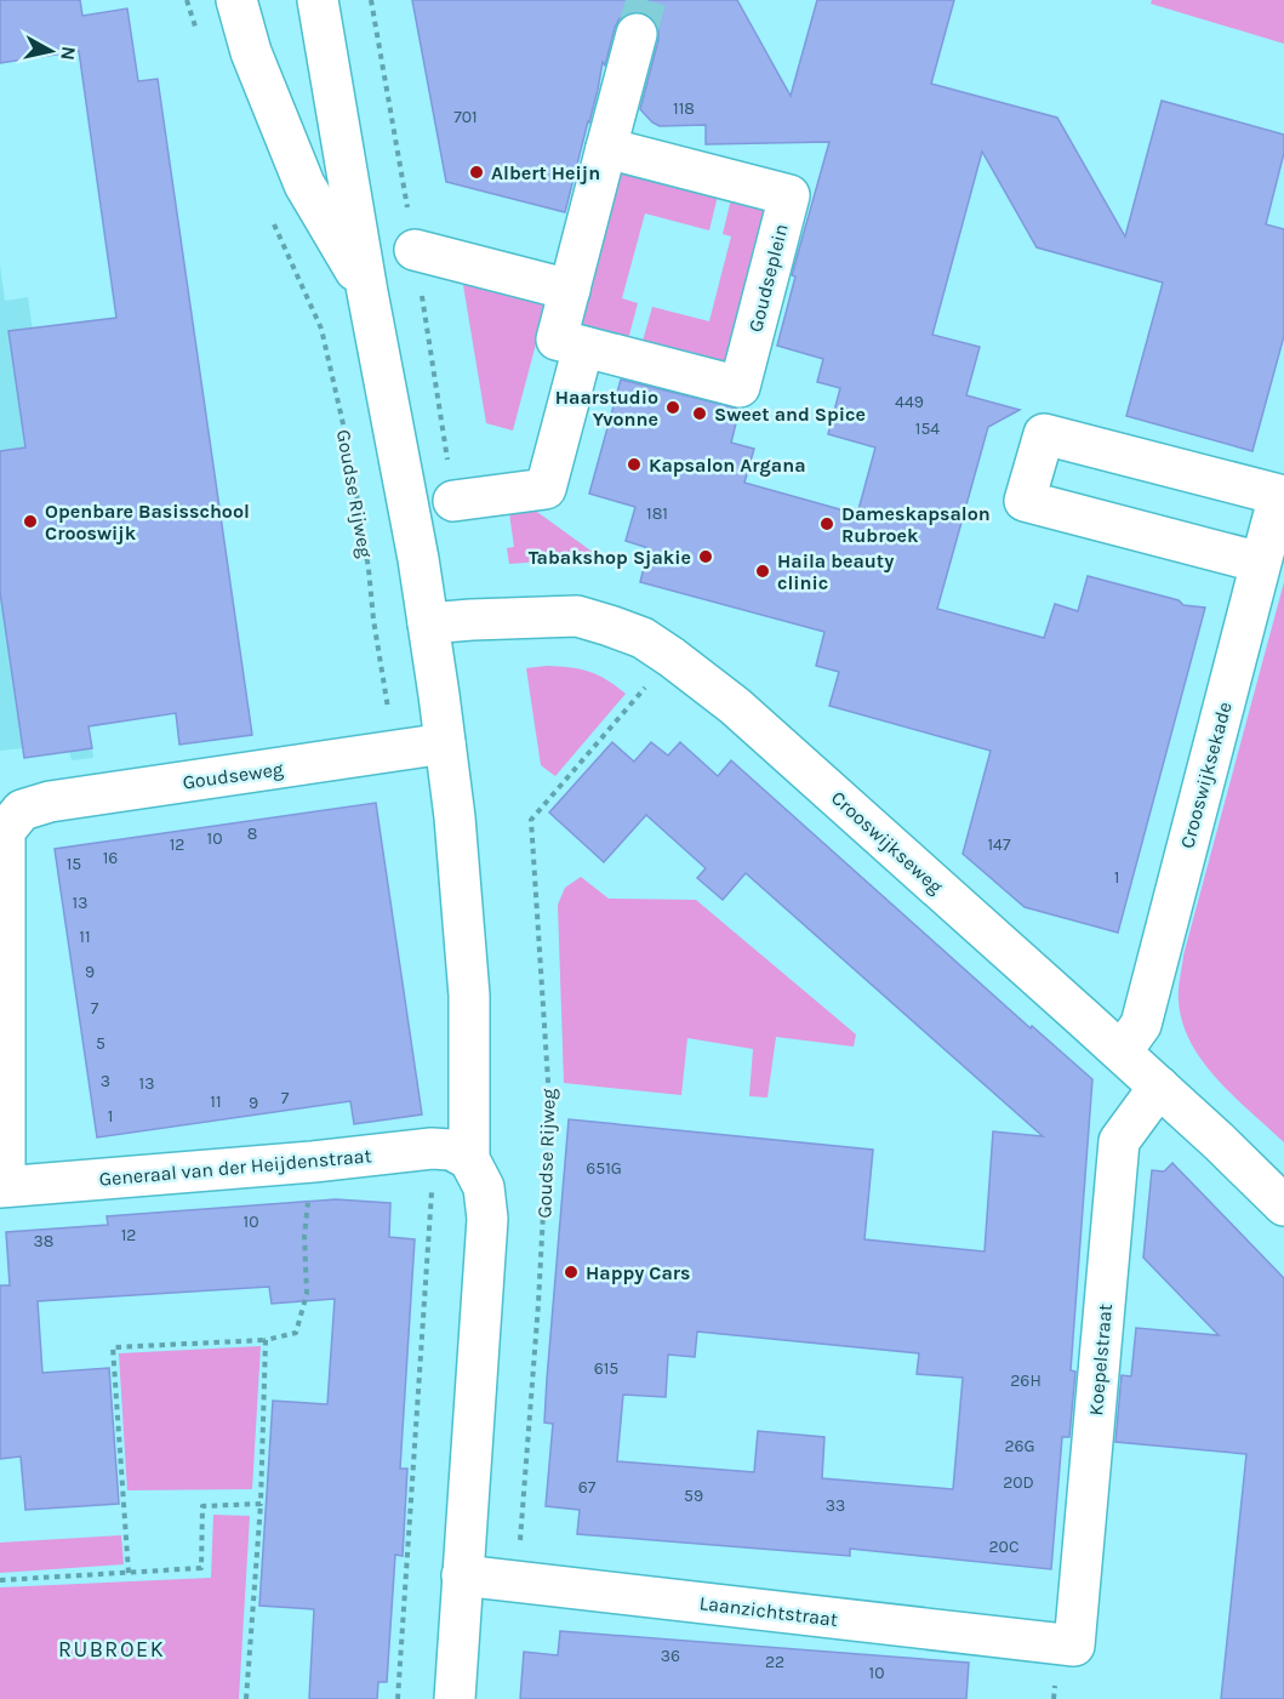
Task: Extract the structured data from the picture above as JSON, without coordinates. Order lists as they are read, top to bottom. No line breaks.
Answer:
{"streets":{"street":["Goudseplein","Goudseweg","Crooswijksekade","Crooswijkseweg","Generaal van der Heijdenstraat","Koepelstraat","Laanzichtstraat"],"path":["Goudse Rijweg"]},"crossings":[["Goudse Rijweg","Goudseweg"],["Goudse Rijweg","Crooswijkseweg"],["Goudse Rijweg","Laanzichtstraat"],["Goudseweg","Generaal van der Heijdenstraat"],["Crooswijksekade","Crooswijkseweg"],["Crooswijkseweg","Koepelstraat"],["Koepelstraat","Laanzichtstraat"]],"districts":["RUBROEK"],"places":["Albert Heijn","Haarstudio Yvonne","Sweet and Spice","Kapsalon Argana","Openbare Basisschool Crooswijk","Dameskapsalon Rubroek","Tabakshop Sjakie","Haila beauty clinic","Happy Cars"],"house_numbers":["118","701","449","154","181","8","10","12","147","16","15","1","13","11","9","7","5","3","13","7","11","9","1","651G","10","12","38","615","26H","26G","20D","67","59","33","20C","36","22","10"],"north":"right"}
